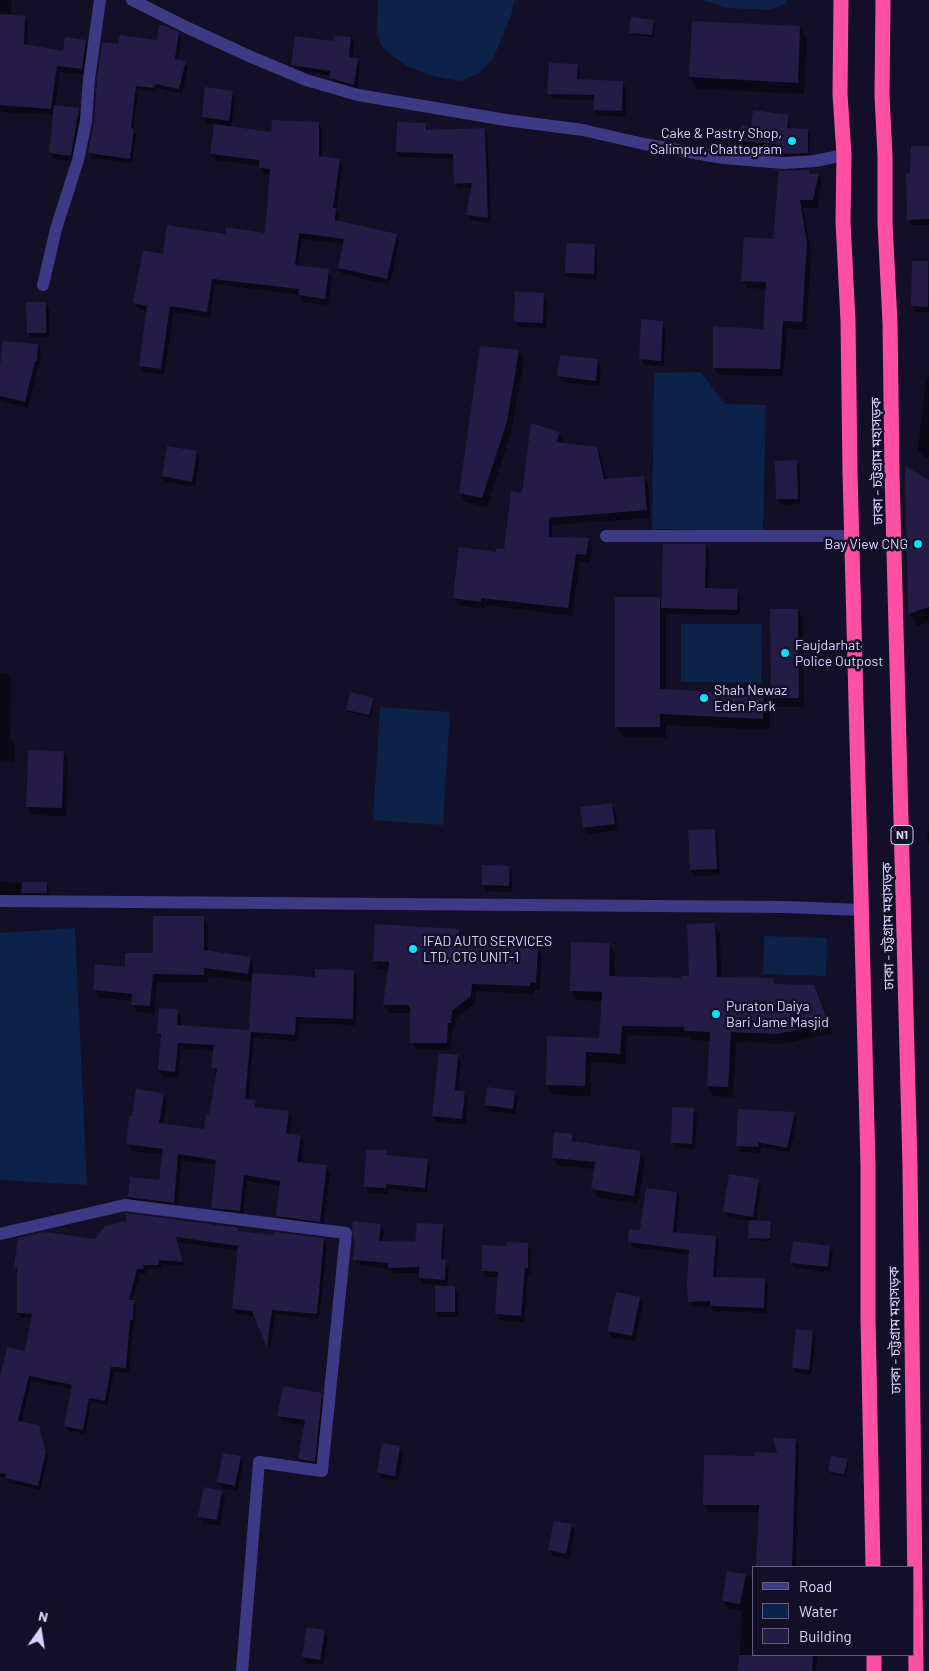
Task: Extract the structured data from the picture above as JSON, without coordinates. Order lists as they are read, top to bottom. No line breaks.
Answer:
{"streets":{"highway":["ঢাকা - চট্টগ্রাম মহাসড়ক","N1"]},"places":["Cake & Pastry Shop, Salimpur, Chattogram","Bay View CNG","Faujdarhat Police Outpost","Shah Newaz Eden Park","IFAD AUTO SERVICES LTD, CTG UNIT-1","Puraton Daiya Bari Jame Masjid"],"legend":["Road","Water","Building"],"north":"top"}
